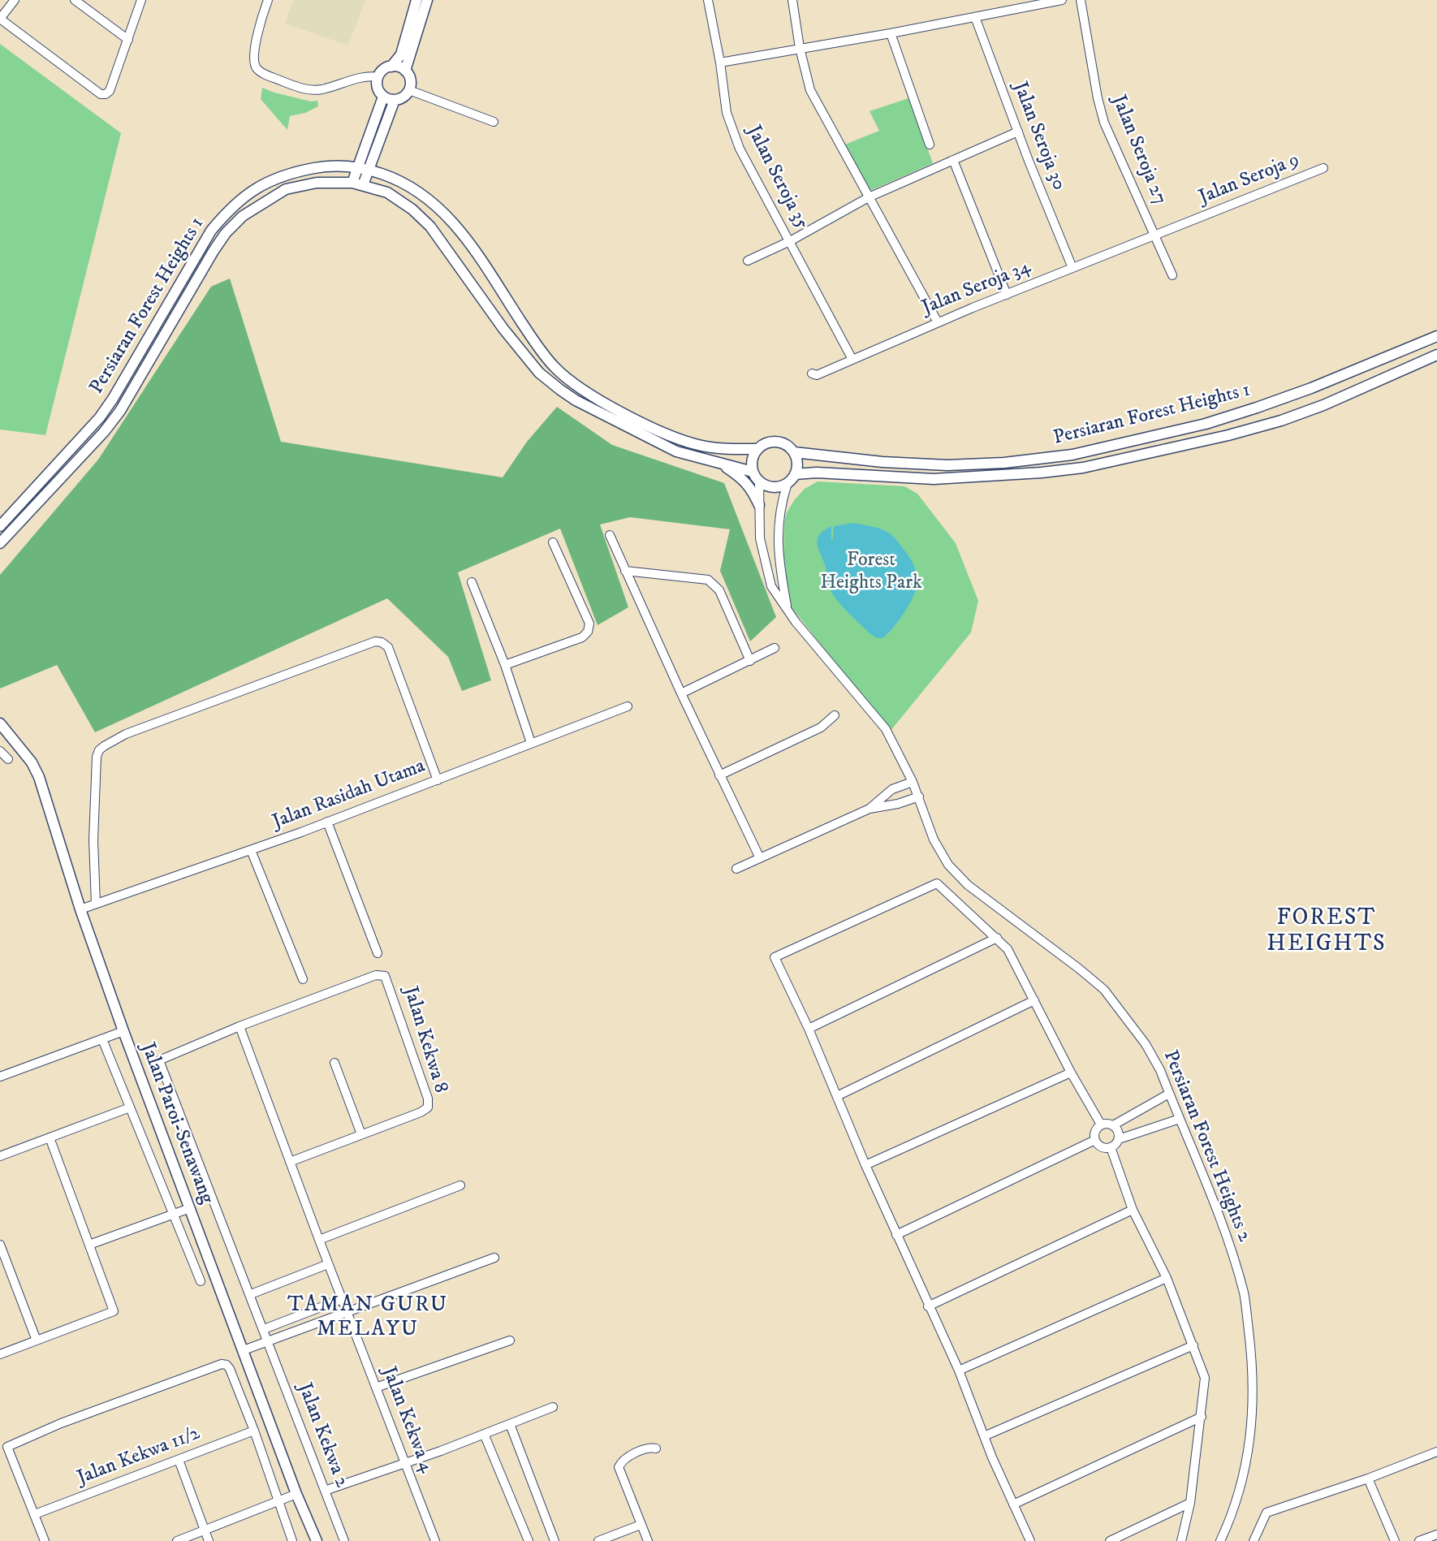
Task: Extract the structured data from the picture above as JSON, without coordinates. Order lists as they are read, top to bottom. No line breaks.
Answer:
{"streets":{"street":["Jalan Seroja 30","Jalan Seroja 27","Jalan Seroja 35","Jalan Seroja 9","Jalan Seroja 34","Persiaran Forest Heights 1","Jalan Rasidah Utama","Jalan Kekwa 8","Jalan Paroi-Senawang","Persiaran Forest Heights 2","Jalan Kekwa 4","Jalan Kekwa 2","Jalan Kekwa 11/2"]},"crossings":[["Jalan Seroja 30","Jalan Seroja 34"],["Jalan Seroja 27","Jalan Seroja 9"],["Jalan Seroja 27","Jalan Seroja 34"],["Jalan Seroja 35","Jalan Seroja 34"],["Jalan Seroja 9","Jalan Seroja 34"],["Persiaran Forest Heights 1","Persiaran Forest Heights 2"],["Jalan Rasidah Utama","Jalan Paroi-Senawang"],["Jalan Kekwa 8","Jalan Kekwa 4"],["Jalan Kekwa 8","Jalan Kekwa 2"]],"districts":["FOREST HEIGHTS","TAMAN GURU MELAYU"],"parks":["Forest Heights Park"]}
